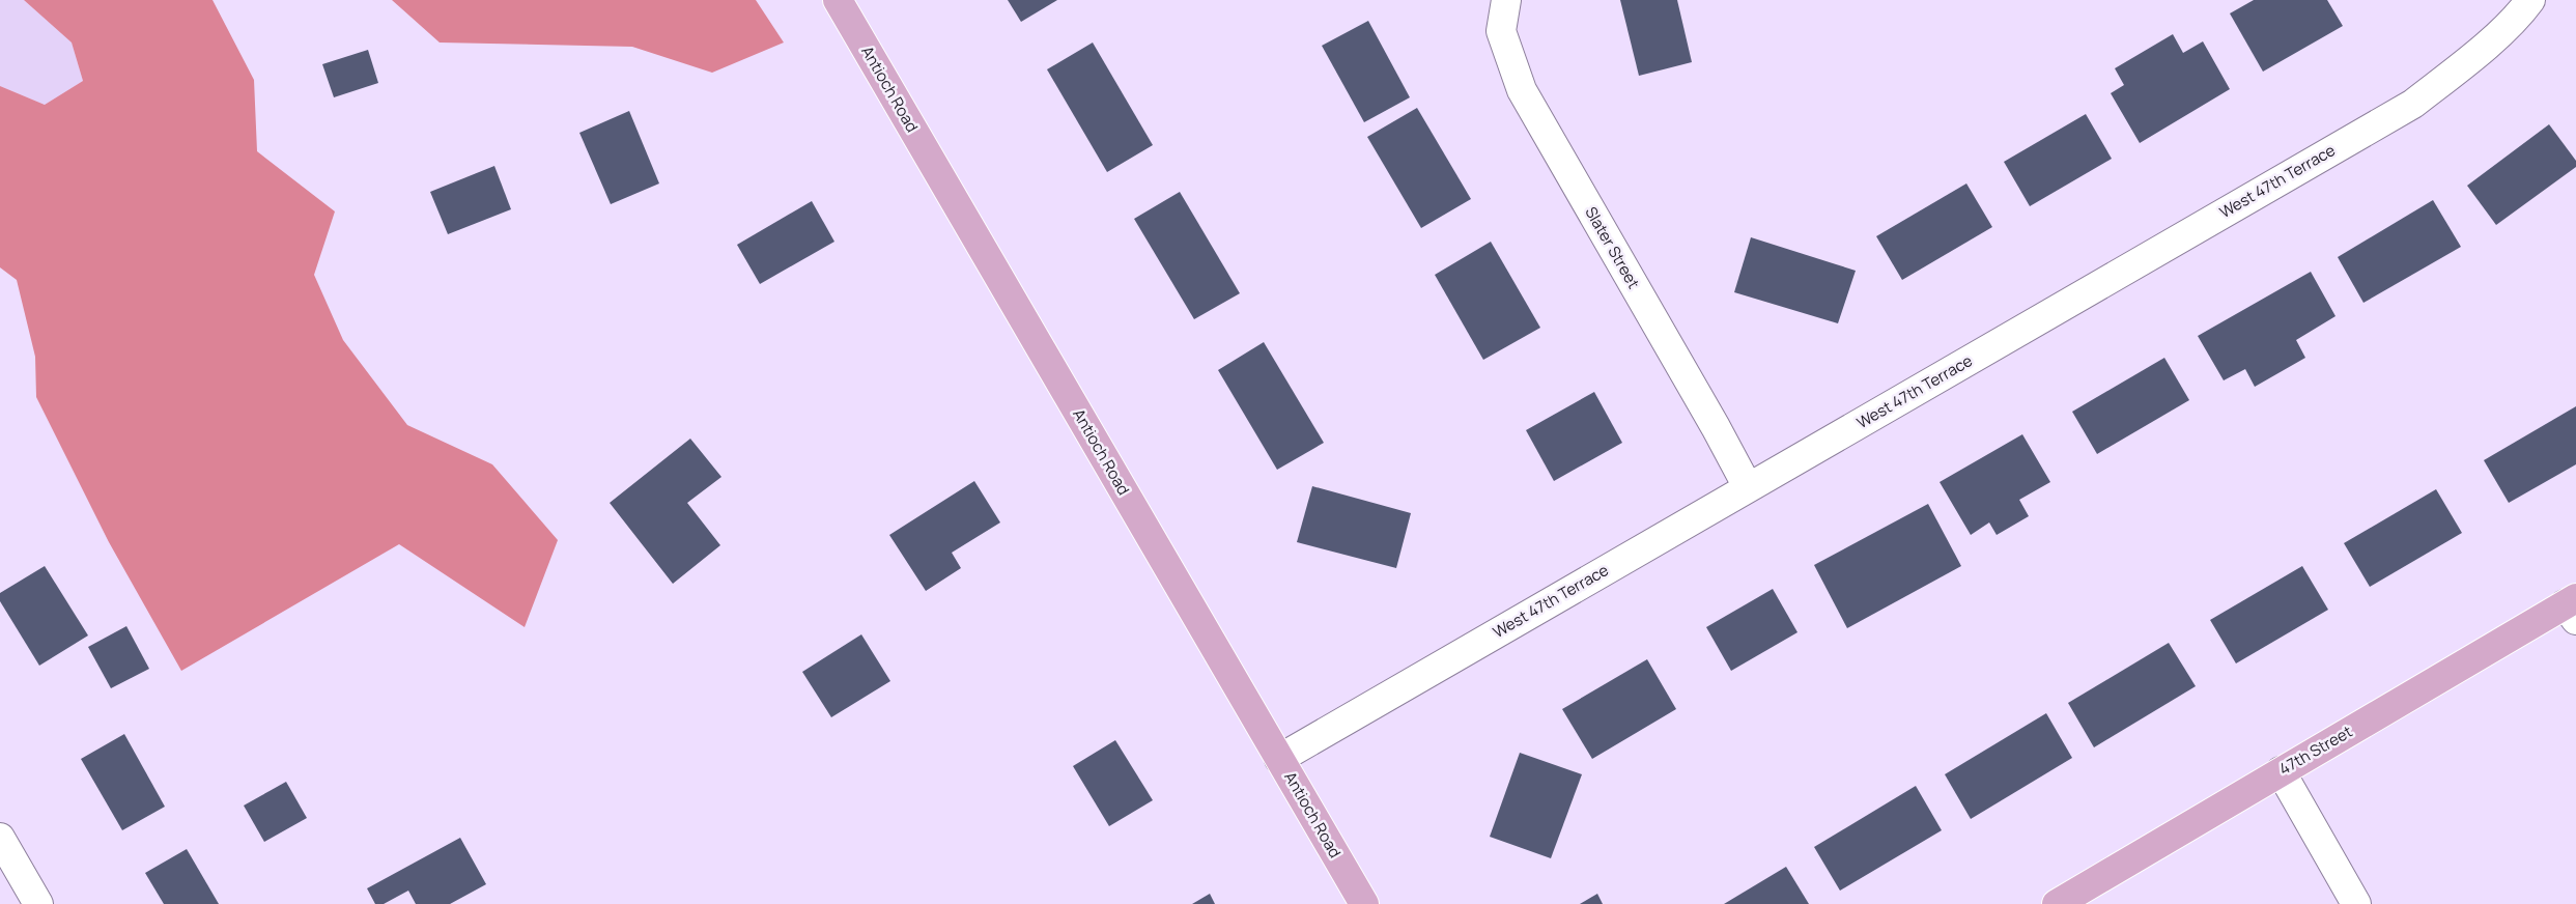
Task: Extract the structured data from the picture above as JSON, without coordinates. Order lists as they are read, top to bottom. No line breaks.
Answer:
{"streets":{"main road":["Antioch Road","47th Street"],"street":["West 47th Terrace","Slater Street"]},"crossings":[["Antioch Road","West 47th Terrace"],["West 47th Terrace","Slater Street"]]}
